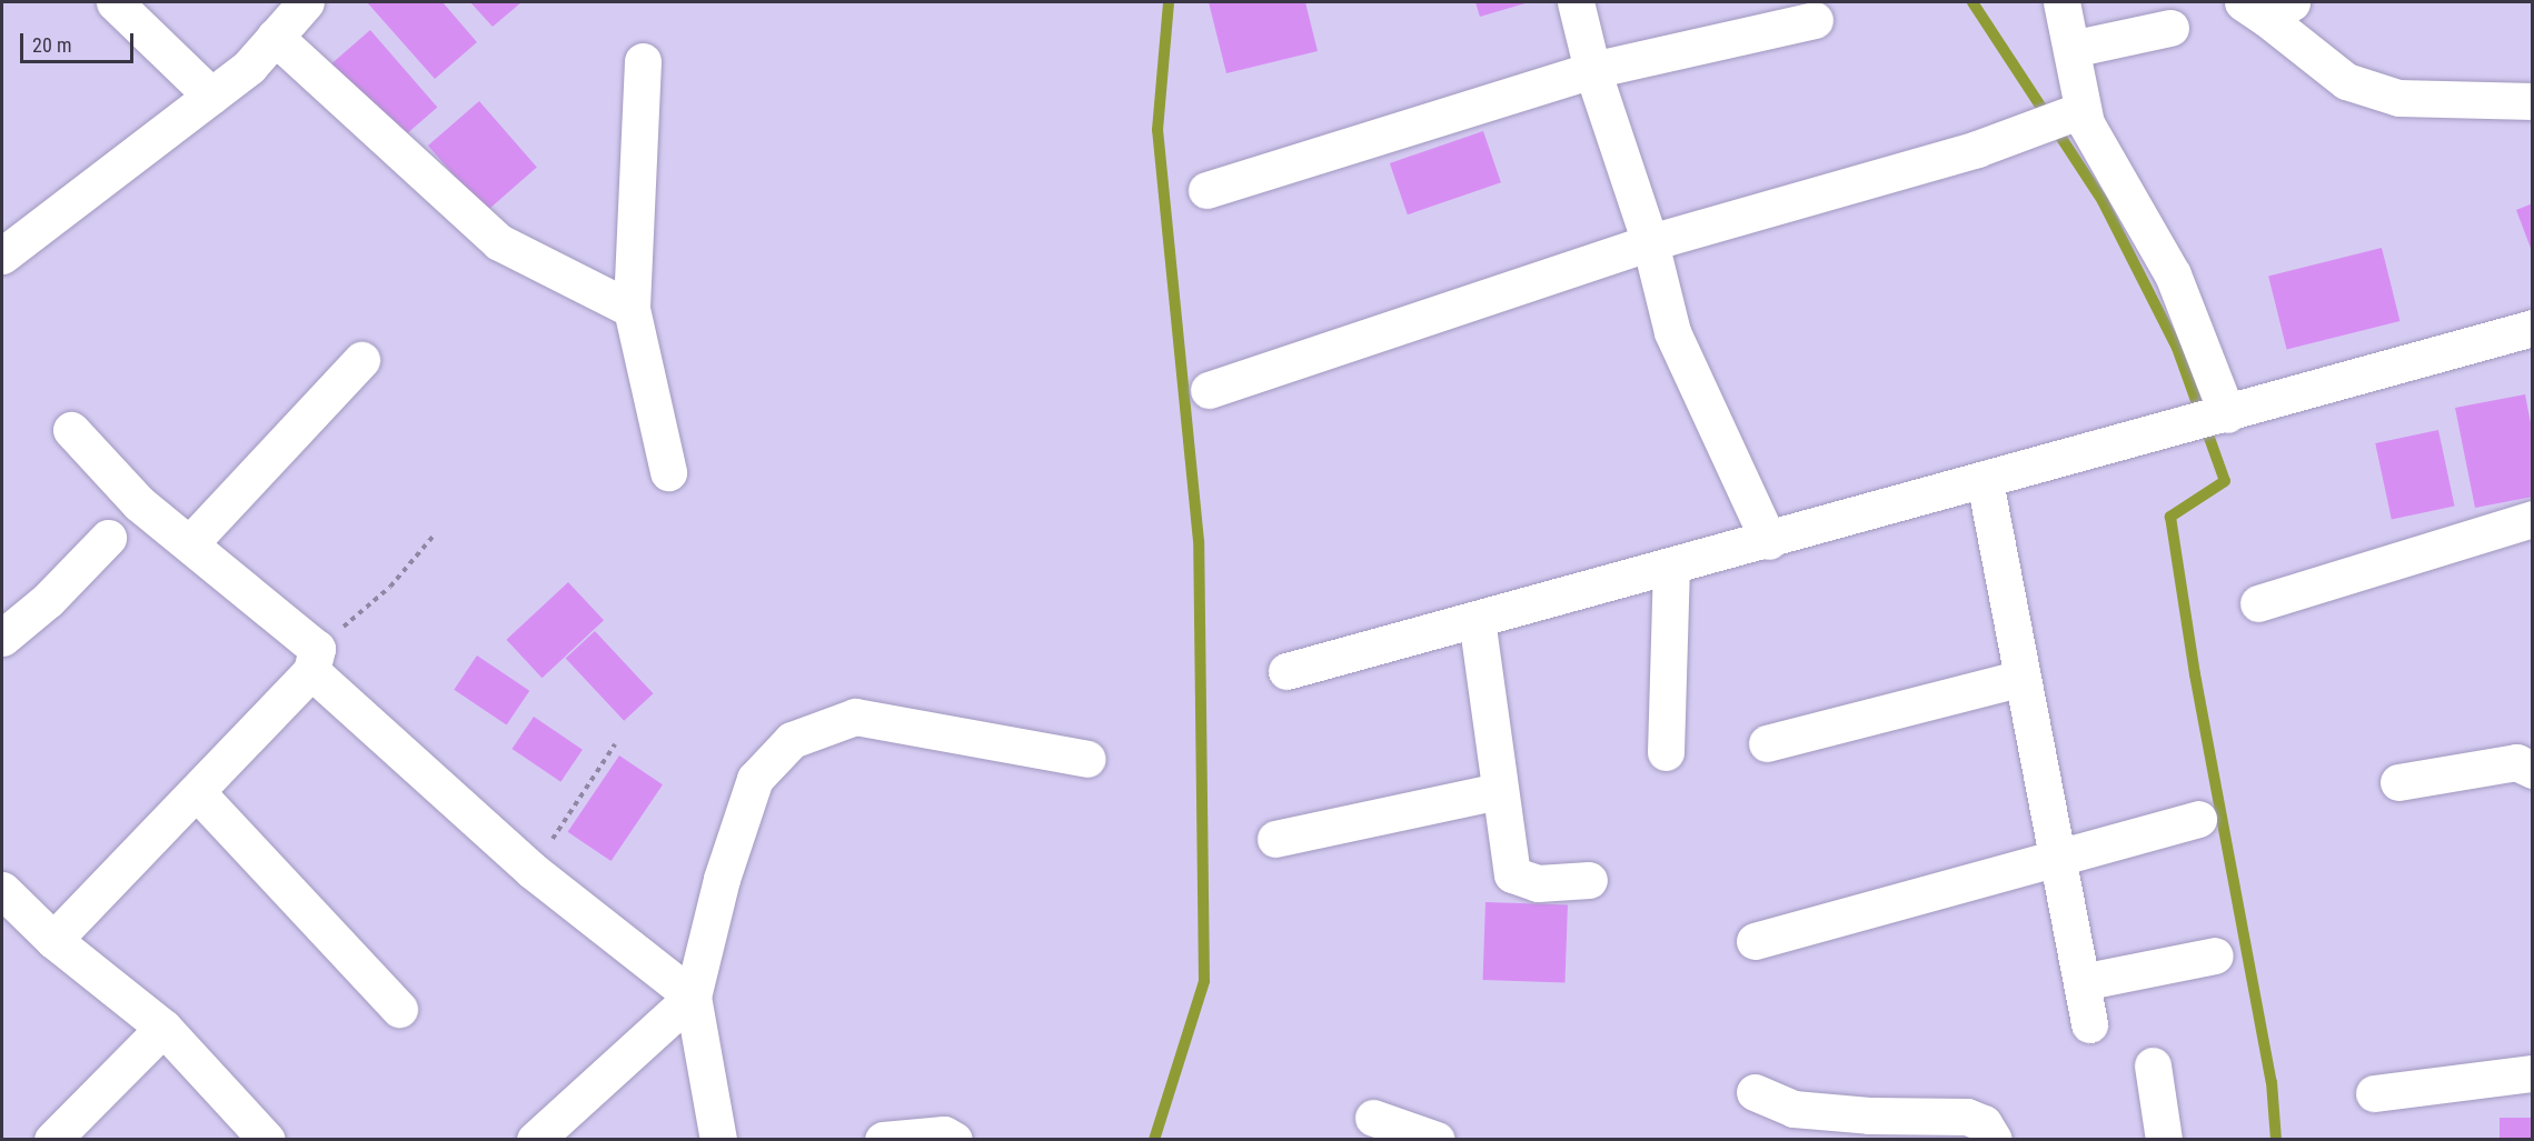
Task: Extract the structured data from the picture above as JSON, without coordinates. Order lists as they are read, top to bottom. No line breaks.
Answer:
{"scale_bar":"20 m"}
